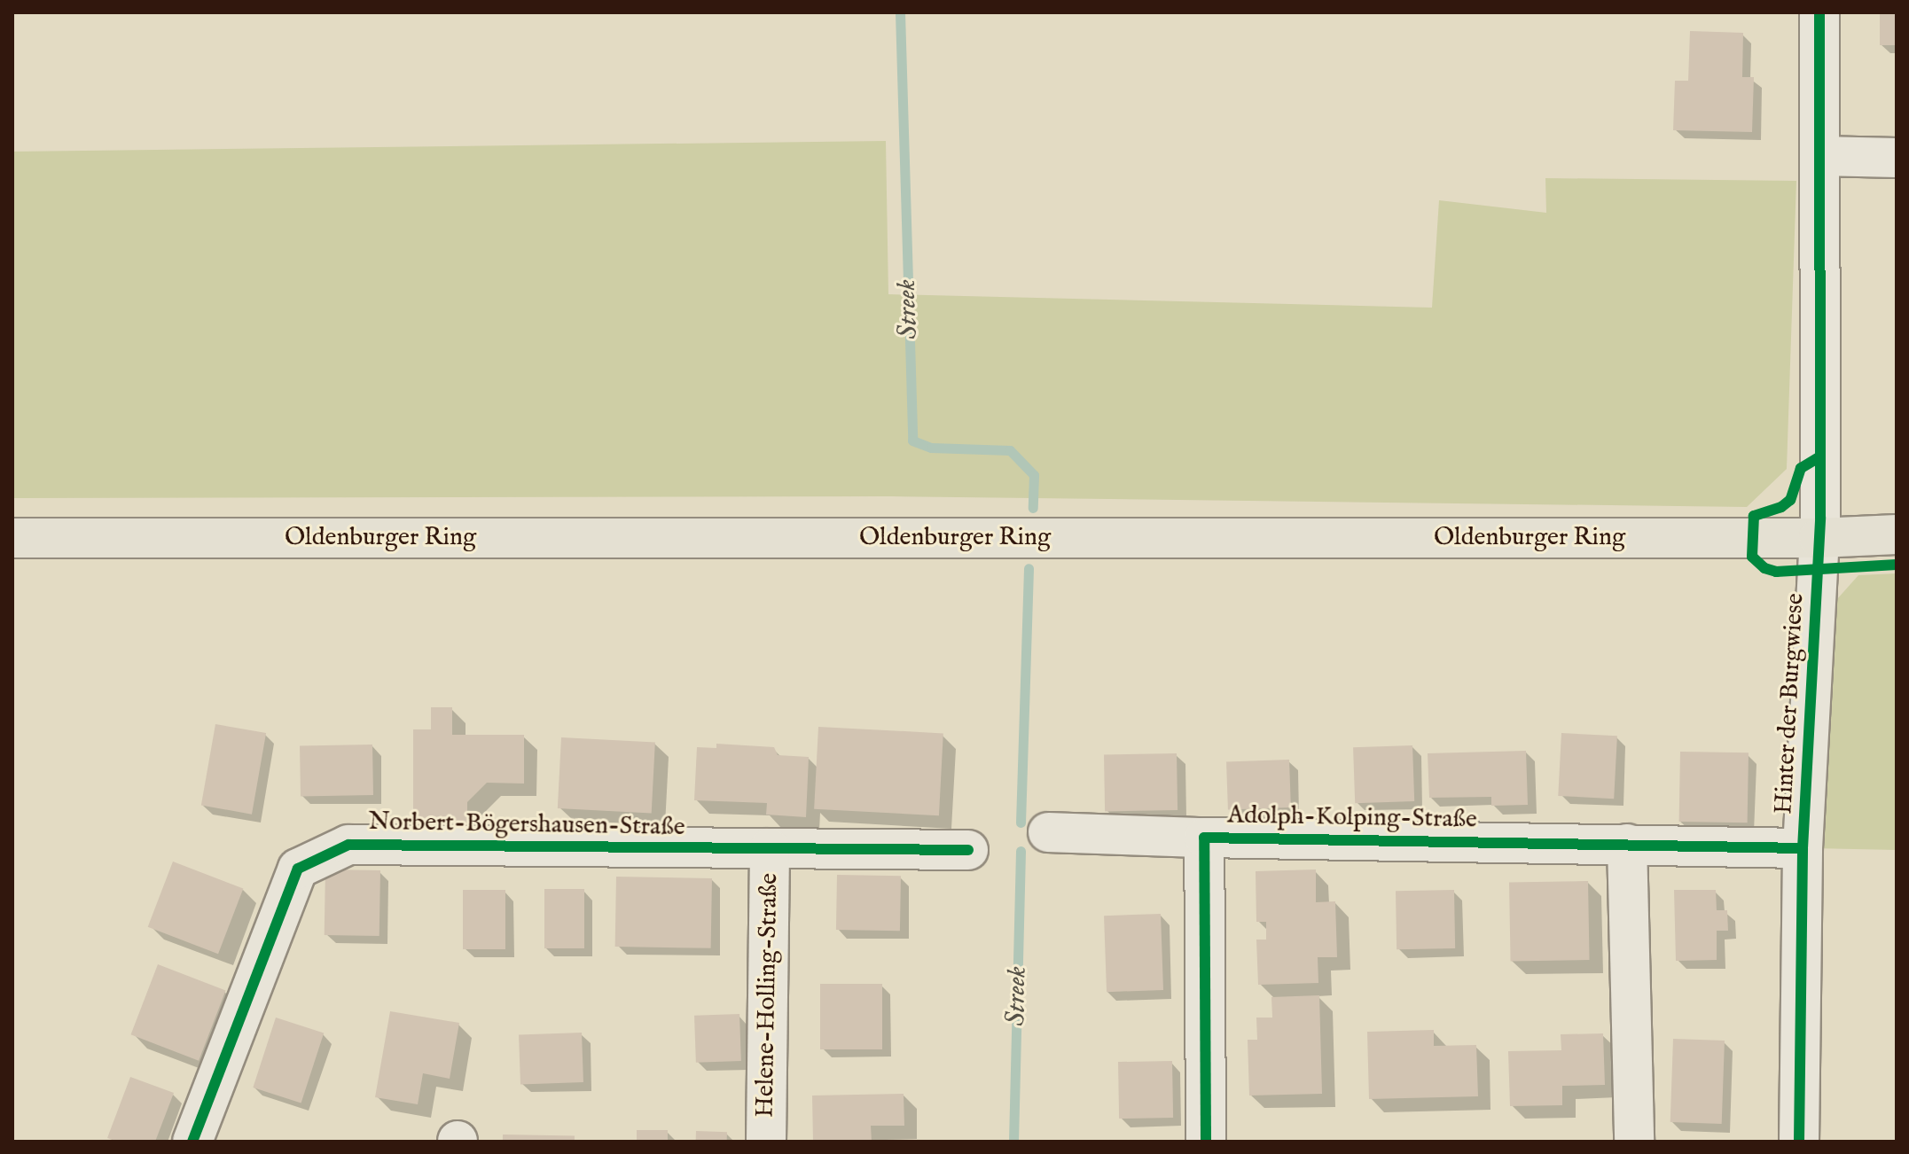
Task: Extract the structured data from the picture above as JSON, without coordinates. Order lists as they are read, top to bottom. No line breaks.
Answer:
{"streets":{"main road":["Oldenburger Ring"],"street":["Hinter der Burgwiese","Adolph-Kolping-Straße","Norbert-Bögershausen-Straße","Helene-Holling-Straße"]},"crossings":[["Oldenburger Ring","Hinter der Burgwiese"],["Hinter der Burgwiese","Adolph-Kolping-Straße"],["Norbert-Bögershausen-Straße","Helene-Holling-Straße"]],"water":["Streek"]}
